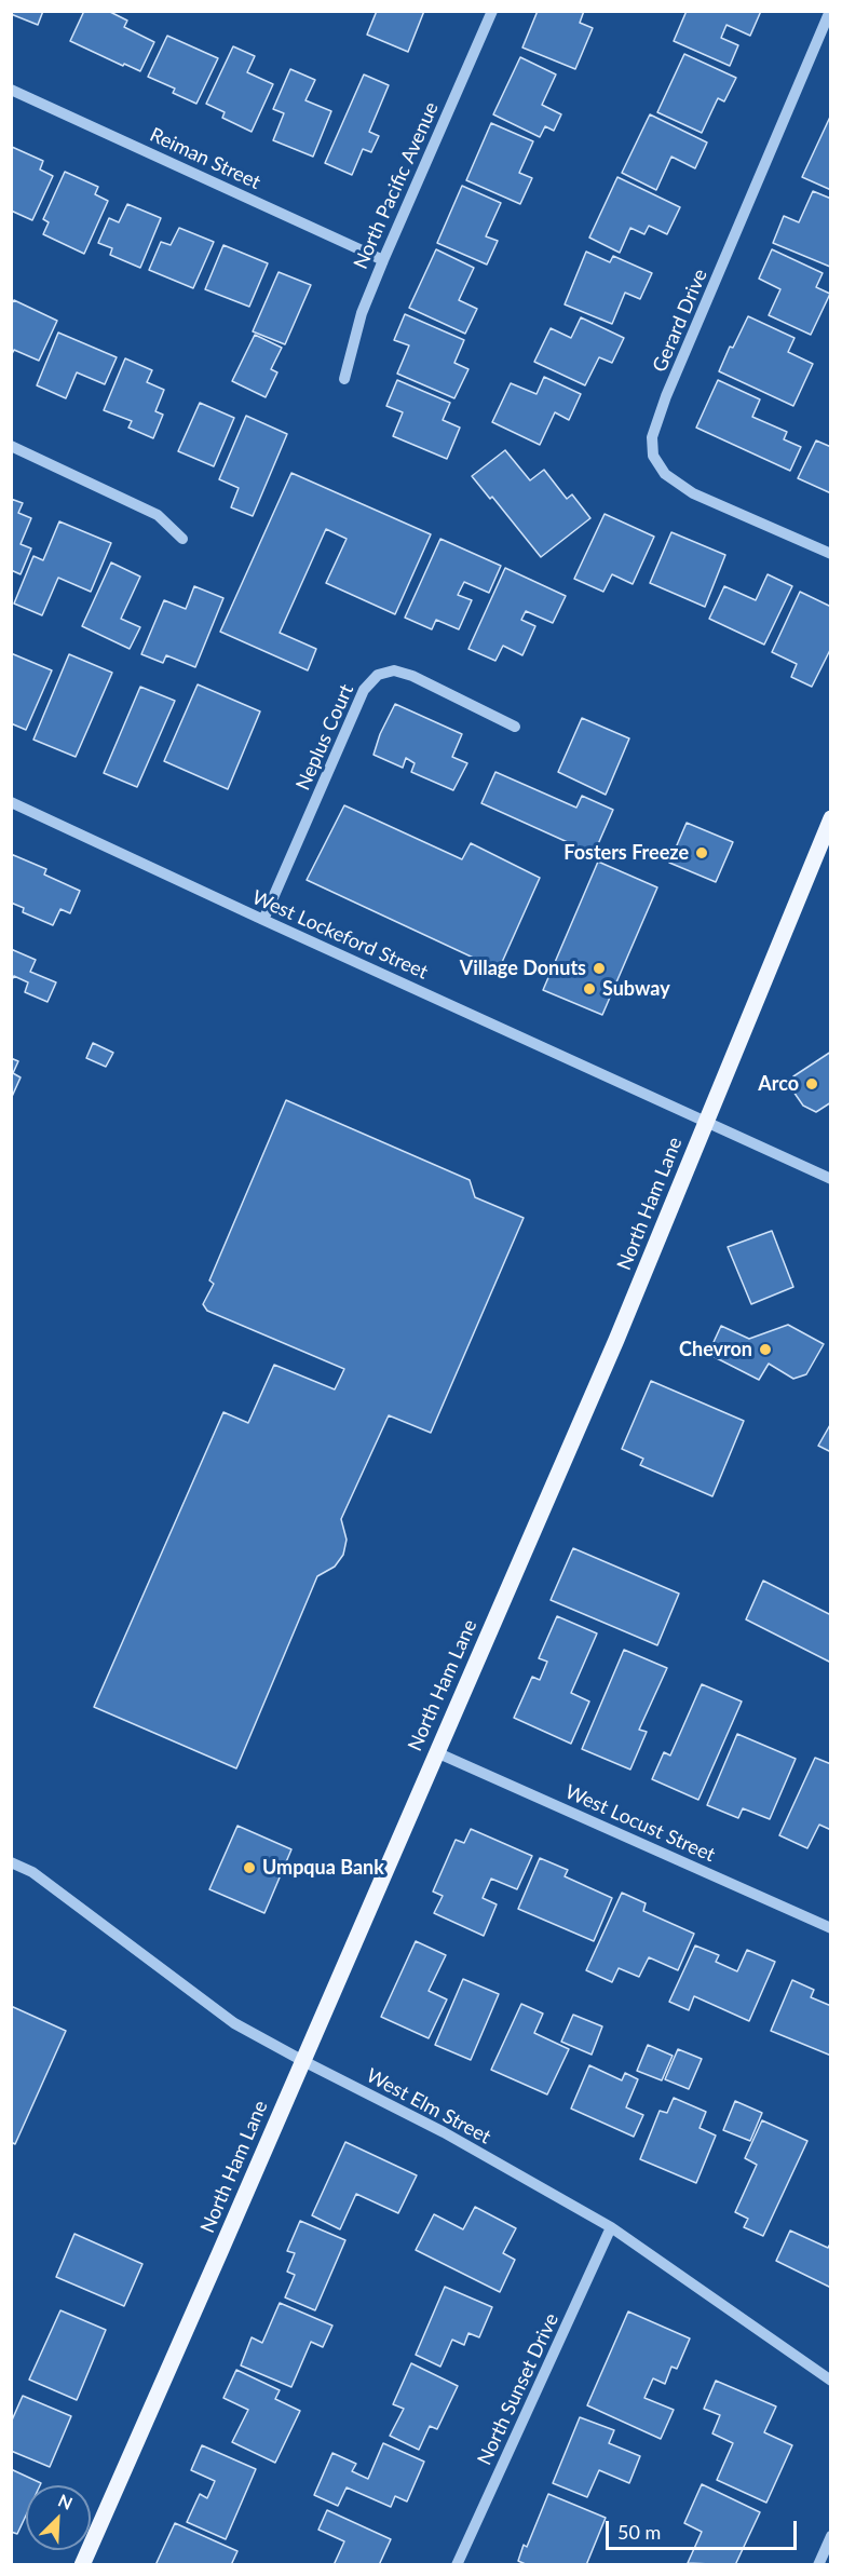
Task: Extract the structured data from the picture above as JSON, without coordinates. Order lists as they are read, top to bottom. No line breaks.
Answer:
{"streets":{"main road":["North Ham Lane"],"street":["Reiman Street","North Pacific Avenue","Gerard Drive","Neplus Court","West Lockeford Street","West Locust Street","West Elm Street","North Sunset Drive"]},"crossings":[["Reiman Street","North Pacific Avenue"],["Neplus Court","West Lockeford Street"],["West Lockeford Street","North Ham Lane"],["North Ham Lane","West Locust Street"],["North Ham Lane","West Elm Street"],["West Elm Street","North Sunset Drive"]],"places":["Fosters Freeze","Village Donuts","Subway","Arco","Chevron","Umpqua Bank"],"scale_bar":"50 m","north":"top right"}
